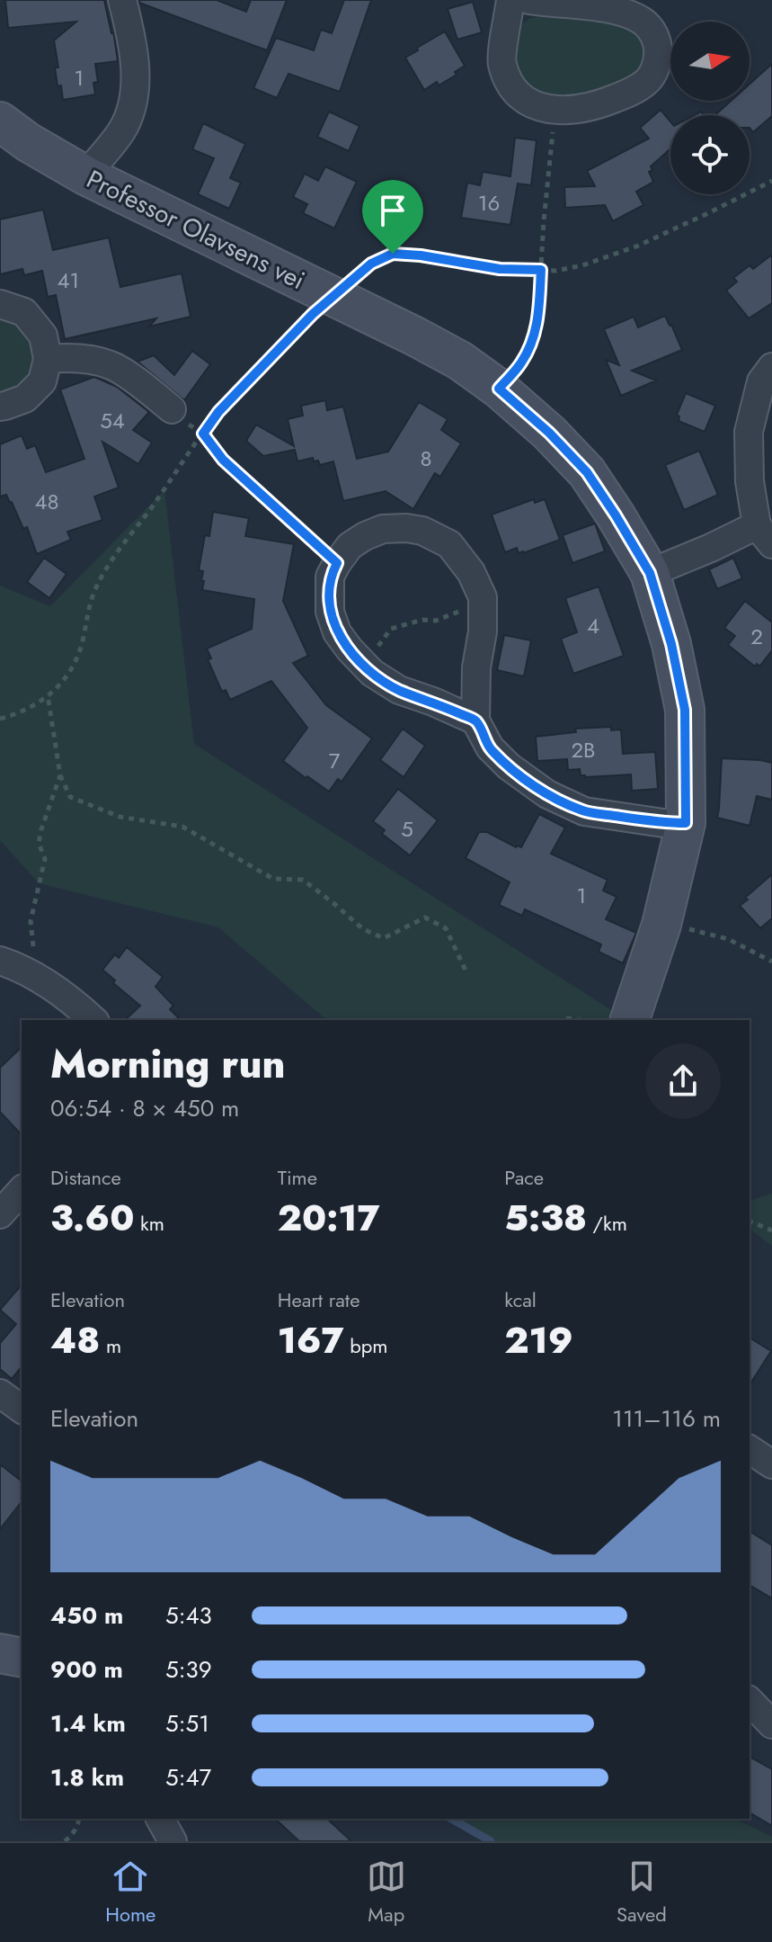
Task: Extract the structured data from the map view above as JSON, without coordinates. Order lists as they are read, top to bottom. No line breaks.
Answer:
{"streets":{"street":["Professor Olavsens vei"]},"house_numbers":["1","16","41","54","8","48","4","2","2B","7","5","1"],"north":"right","page":{"heading":["Morning run","06:54 · 8 × 450 m"],"stats":[["Distance","3.60 km"],["Time","20:17"],["Pace","5:38 /km"],["Elevation","48 m"],["Heart rate","167 bpm"],["kcal","219"]],"chart":["Elevation","111–116 m"],"list":[{"name":"450 m","note":"5:43"},{"name":"900 m","note":"5:39"},{"name":"1.4 km","note":"5:51"},{"name":"1.8 km","note":"5:47"}],"tabs":["Home","Map","Saved"]}}
